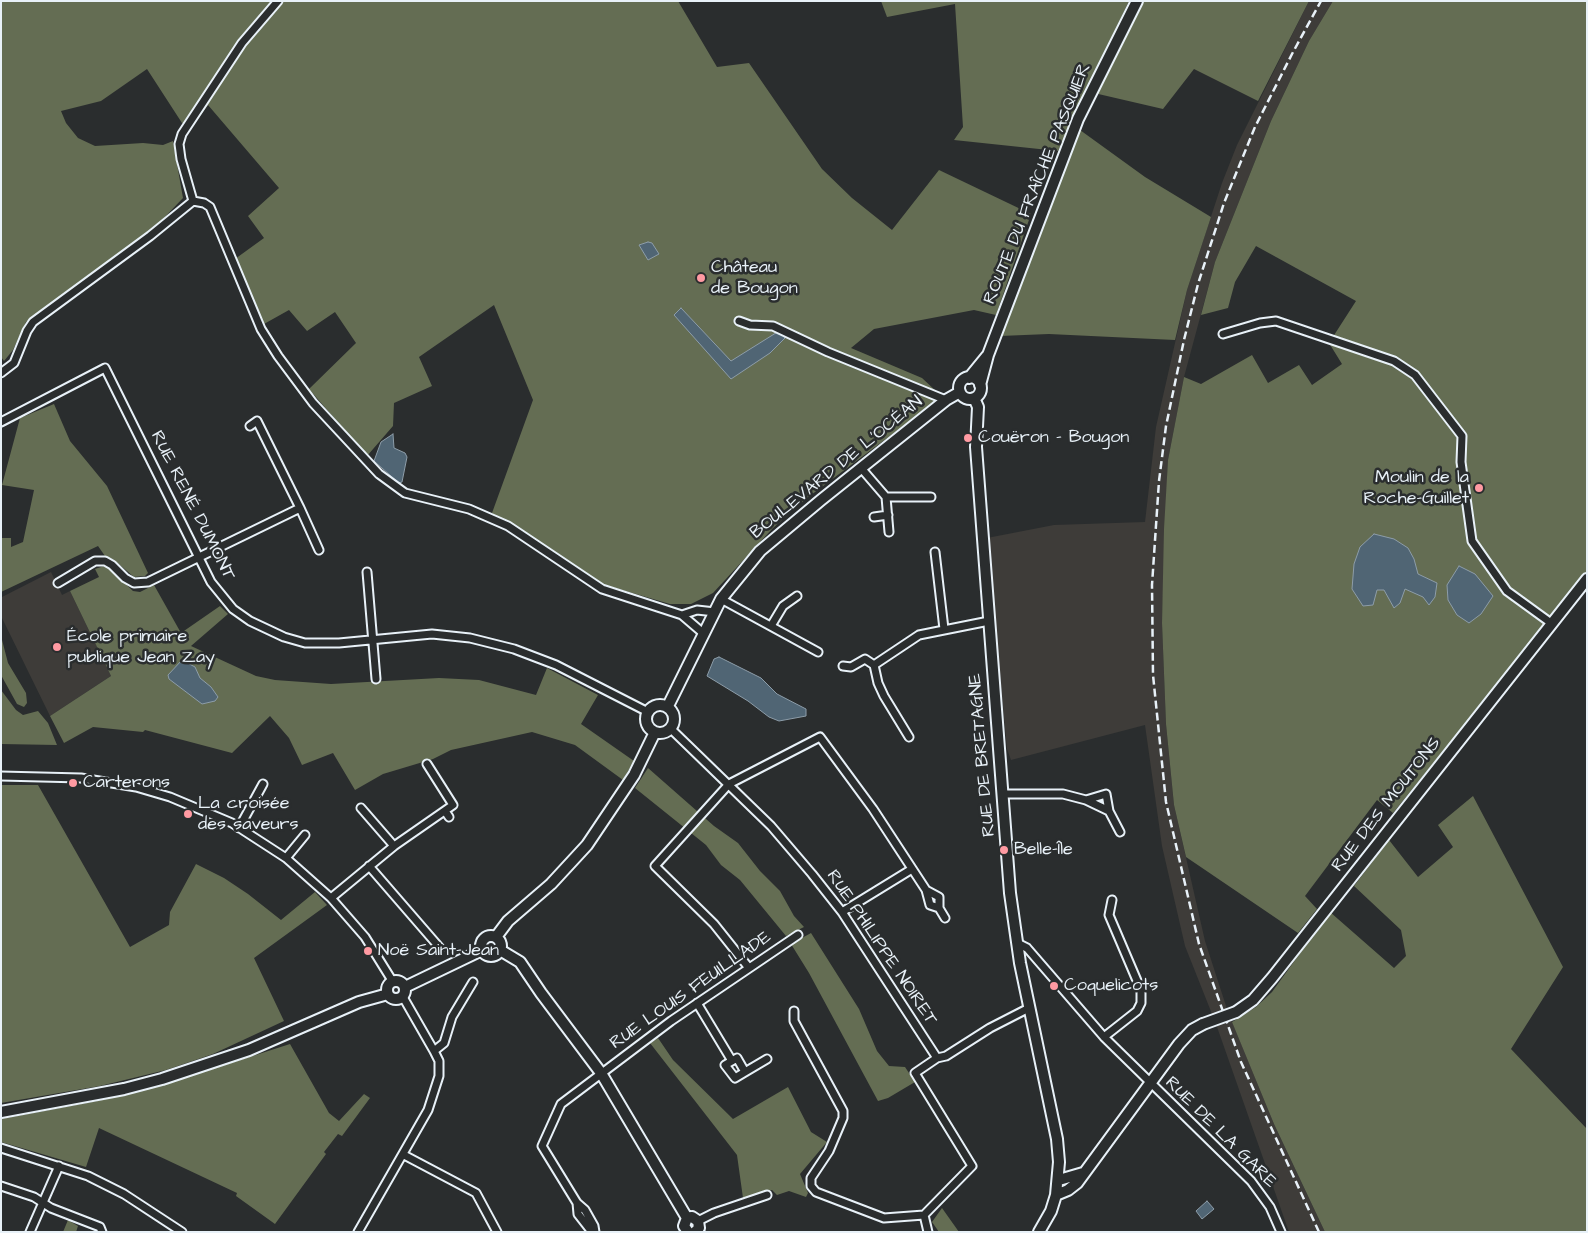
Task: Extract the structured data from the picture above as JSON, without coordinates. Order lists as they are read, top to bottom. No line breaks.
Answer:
{"streets":{"main road":["ROUTE DU FRAÎCHE PASQUIER","BOULEVARD DE L'OCÉAN","RUE DE BRETAGNE","RUE DES MOUTONS"],"street":["RUE RENÉ DUMONT","RUE PHILIPPE NOIRET","RUE LOUIS FEUILLADE","RUE DE LA GARE"]},"crossings":[["ROUTE DU FRAÎCHE PASQUIER","BOULEVARD DE L'OCÉAN"],["ROUTE DU FRAÎCHE PASQUIER","RUE DE BRETAGNE"],["BOULEVARD DE L'OCÉAN","RUE RENÉ DUMONT"],["BOULEVARD DE L'OCÉAN","RUE DE BRETAGNE"],["BOULEVARD DE L'OCÉAN","RUE PHILIPPE NOIRET"],["RUE RENÉ DUMONT","RUE PHILIPPE NOIRET"],["RUE DE BRETAGNE","RUE DES MOUTONS"],["RUE DE BRETAGNE","RUE DE LA GARE"],["RUE DES MOUTONS","RUE DE LA GARE"]],"places":["Château de Bougon","Couëron - Bougon","Moulin de la Roche-Guillet","École primaire publique Jean Zay","Carterons","La croisée des saveurs","Belle-Île","Noë Saint-Jean","Coquelicots"]}
